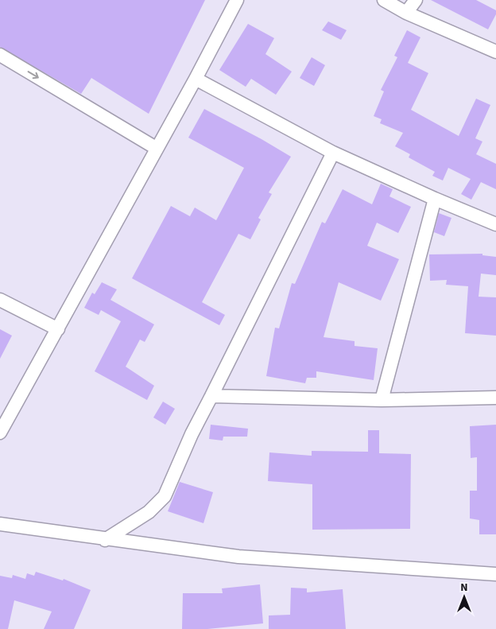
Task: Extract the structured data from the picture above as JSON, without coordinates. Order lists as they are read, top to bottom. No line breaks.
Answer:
{"north":"top"}
